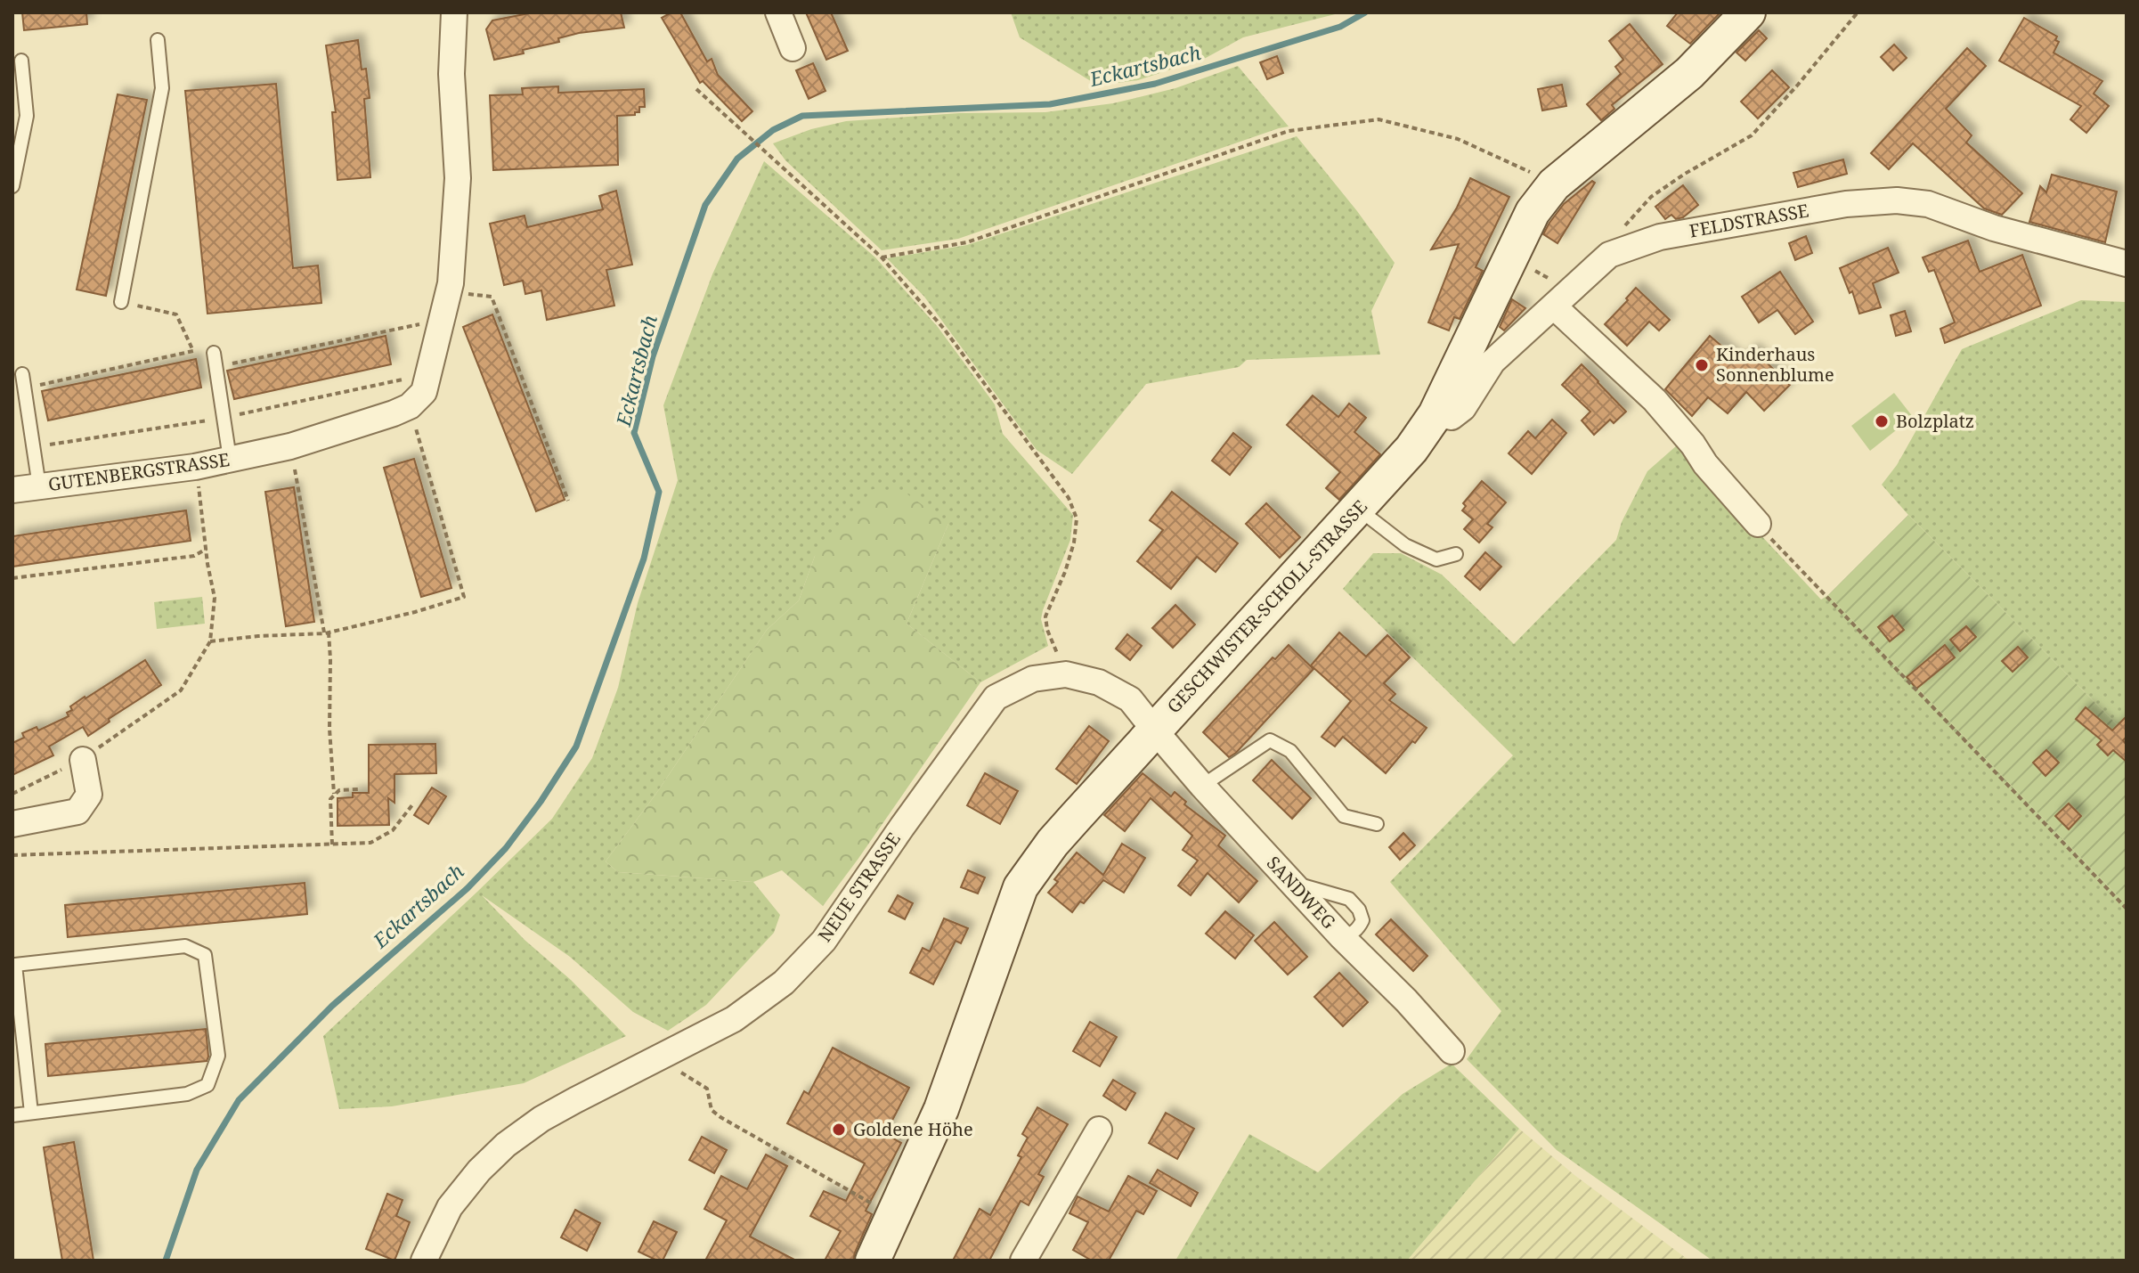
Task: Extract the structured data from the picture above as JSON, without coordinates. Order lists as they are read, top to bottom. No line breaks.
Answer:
{"streets":{"street":["FELDSTRASSE","GUTENBERGSTRASSE","GESCHWISTER-SCHOLL-STRASSE","NEUE STRASSE","SANDWEG"]},"crossings":[["FELDSTRASSE","GESCHWISTER-SCHOLL-STRASSE"],["GESCHWISTER-SCHOLL-STRASSE","NEUE STRASSE"],["GESCHWISTER-SCHOLL-STRASSE","SANDWEG"],["NEUE STRASSE","SANDWEG"]],"water":["Eckartsbach"],"places":["Kinderhaus Sonnenblume","Bolzplatz","Goldene Höhe"]}
